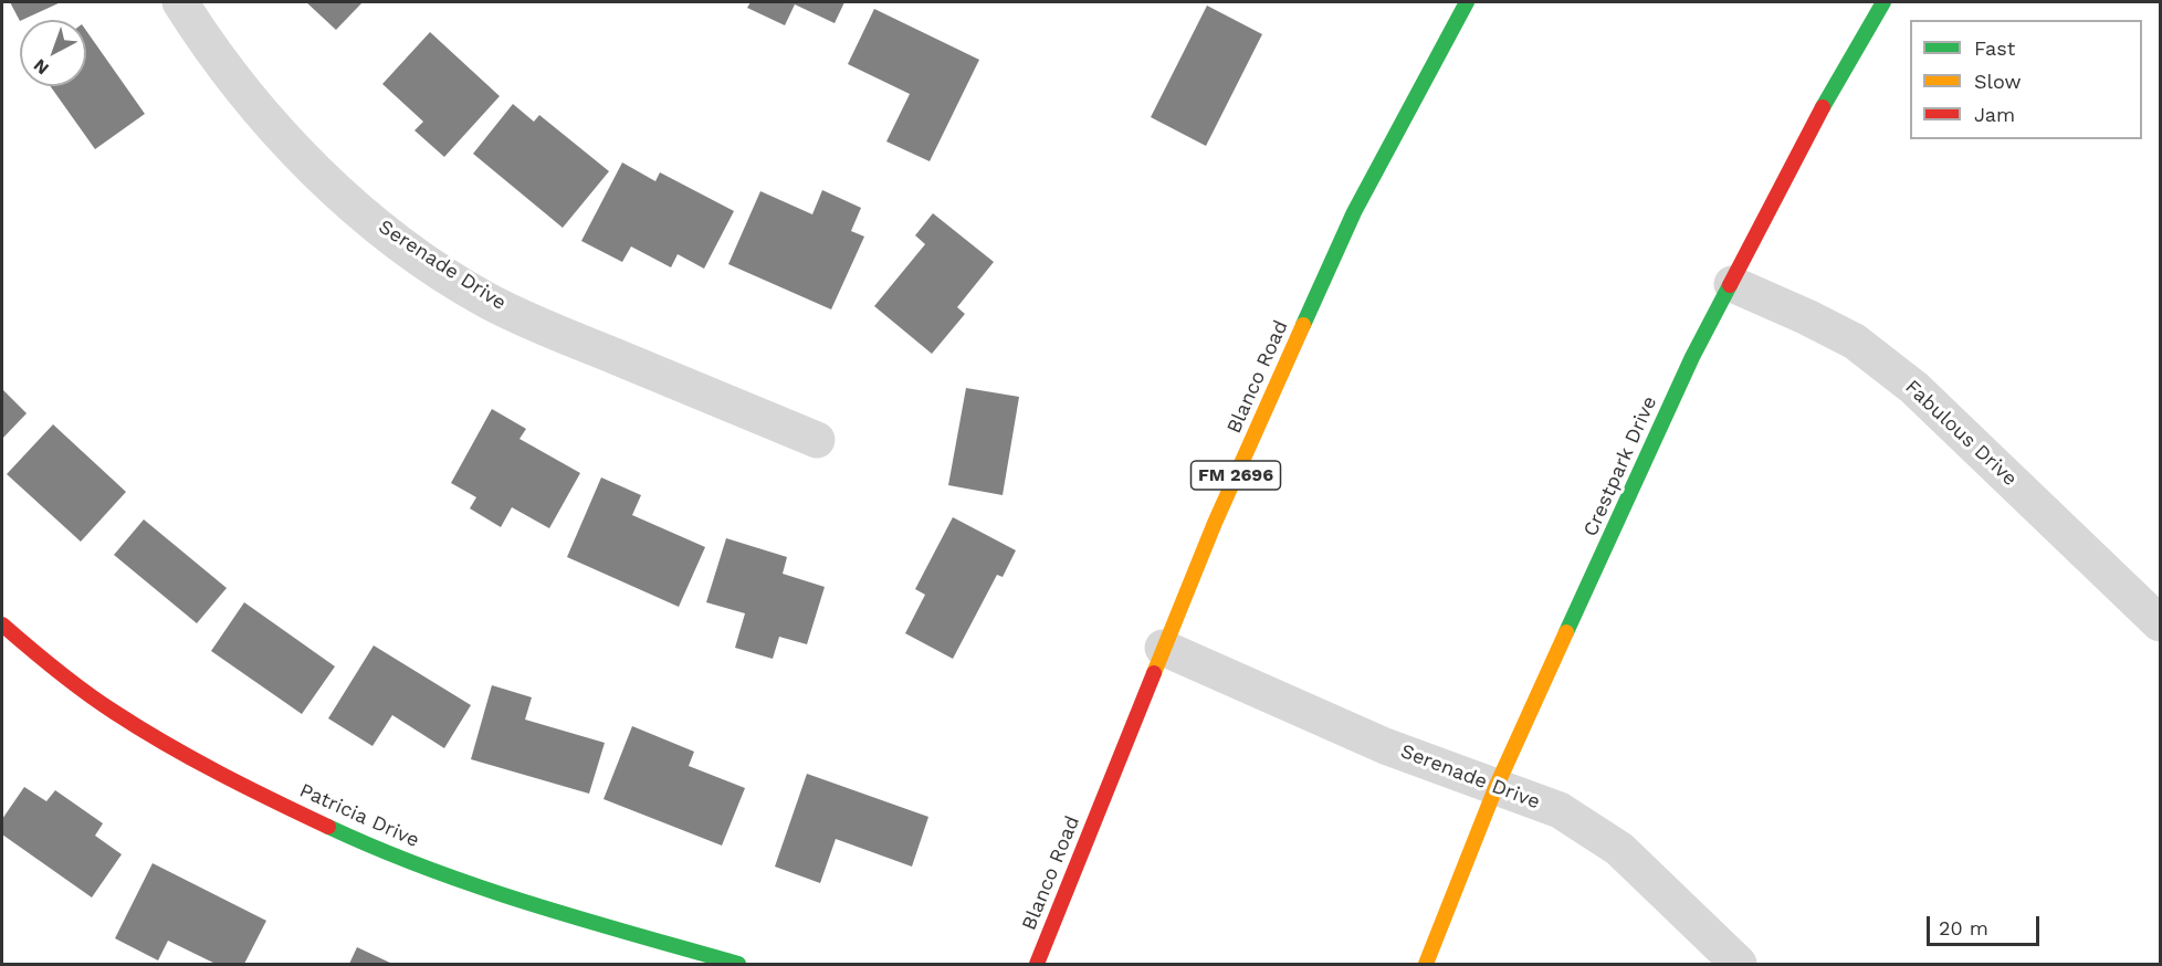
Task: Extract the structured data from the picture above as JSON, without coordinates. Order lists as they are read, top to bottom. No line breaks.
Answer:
{"streets":{"street":["Serenade Drive","Blanco Road","Fabulous Drive","Crestpark Drive","FM 2696","Patricia Drive"]},"crossings":[["Serenade Drive","Blanco Road"],["Serenade Drive","Crestpark Drive"],["Fabulous Drive","Crestpark Drive"]],"legend":["Fast","Slow","Jam"],"scale_bar":"20 m","north":"bottom left"}
